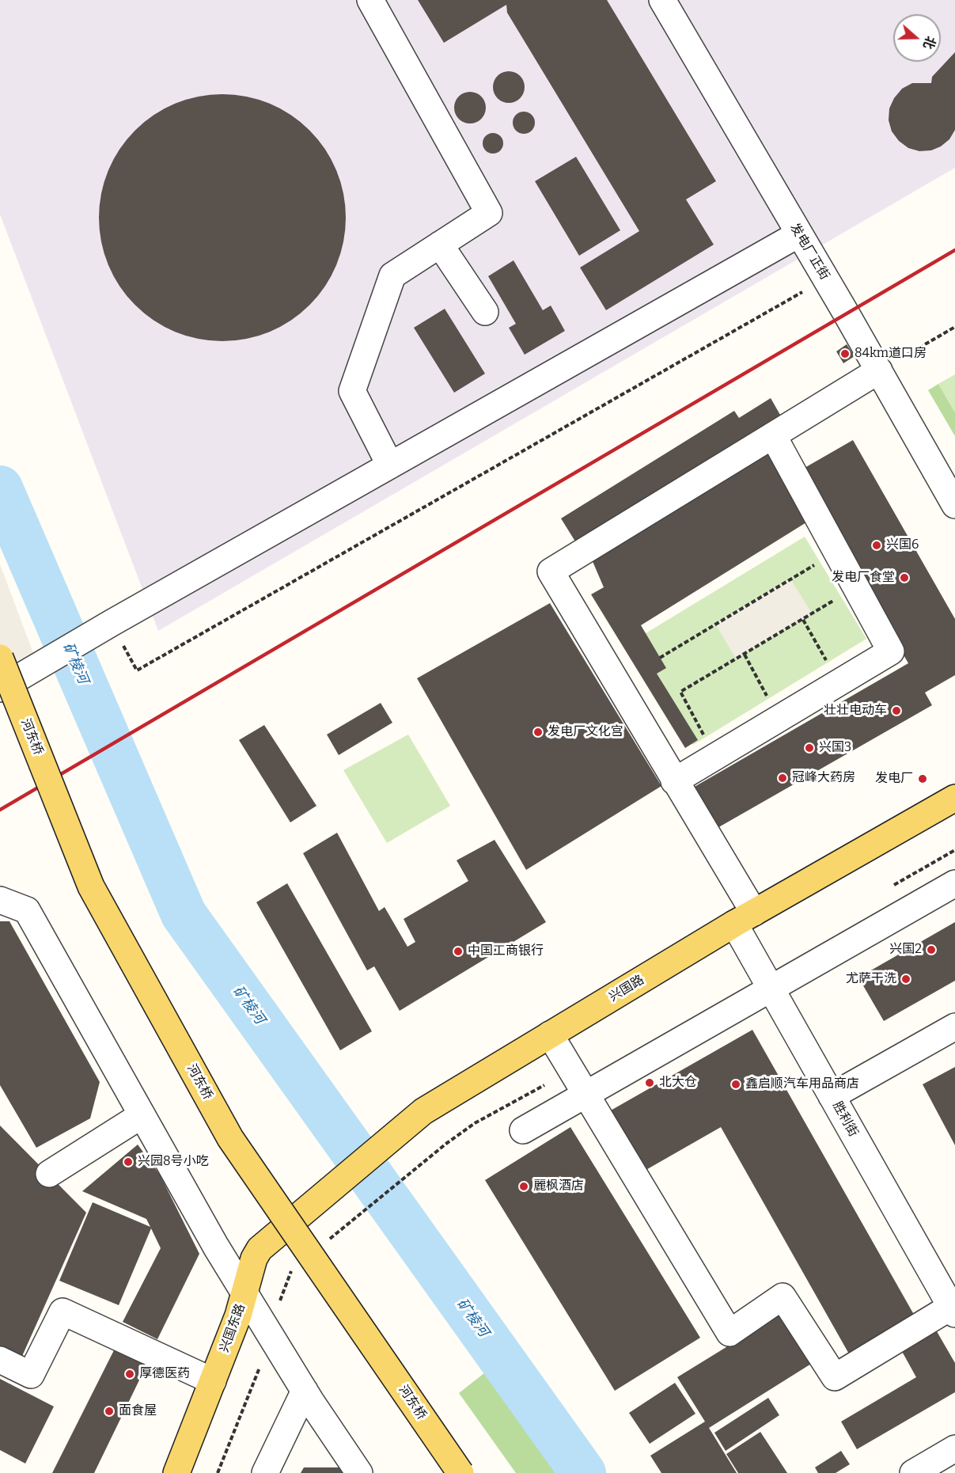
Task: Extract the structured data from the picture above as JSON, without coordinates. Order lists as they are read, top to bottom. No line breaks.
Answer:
{"streets":{"main road":["河东桥","兴国路","兴国东路"],"street":["发电厂正街","胜利街"]},"crossings":[["兴国路","胜利街"],["兴国路","兴国东路"]],"water":["矿棱河"],"places":["84km道口房","兴国6","发电厂食堂","壮壮电动车","发电厂文化宫","兴国3","冠峰大药房","发电厂","兴国2","中国工商银行","尤萨干洗","北大仓","鑫启顺汽车用品商店","兴园8号小吃","麗枫酒店","厚德医药","面食屋"],"north":"right"}
